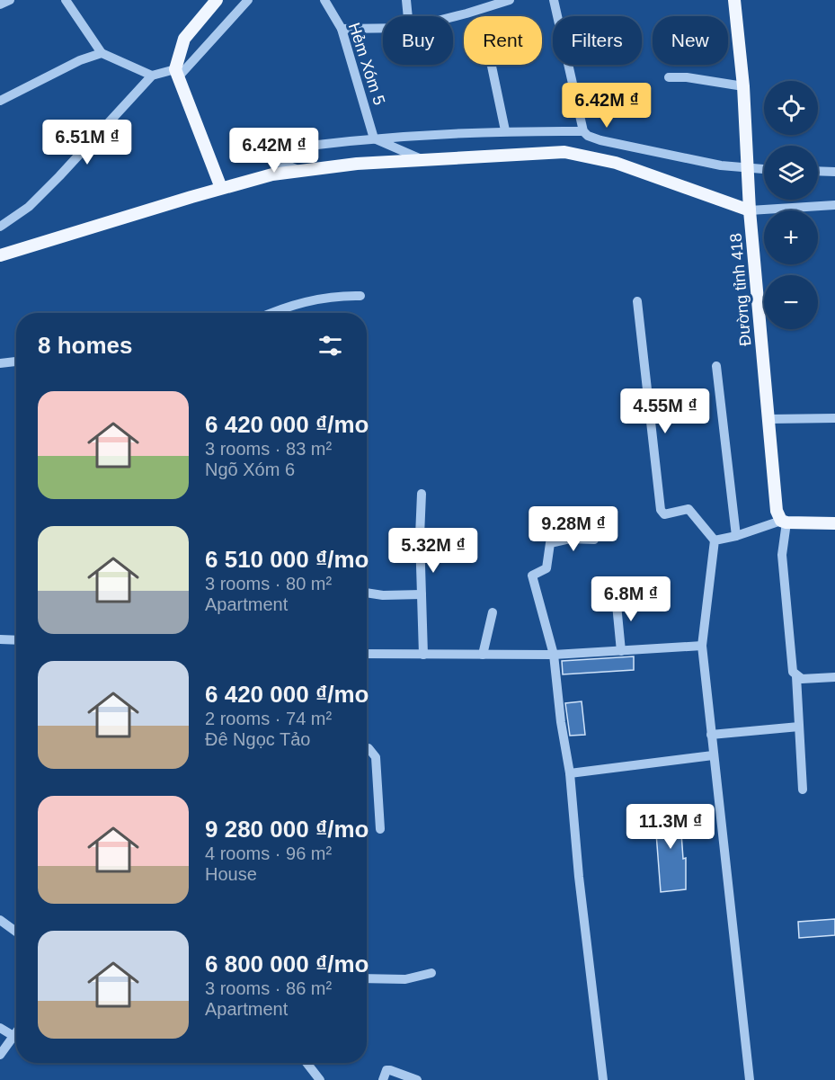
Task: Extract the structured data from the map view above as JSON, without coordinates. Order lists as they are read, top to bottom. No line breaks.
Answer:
{"streets":{"main road":["Đường tỉnh 418"],"street":["Hẻm Xóm 5"]},"page":{"chip":["Buy","Rent","Filters","New"],"map_buttons":["+","−"],"price":["6.42M ₫","6.51M ₫","6.42M ₫","4.55M ₫","9.28M ₫","5.32M ₫","6.8M ₫","11.3M ₫"],"heading":"8 homes","list":[{"name":"6 420 000 ₫/mo","note":"3 rooms · 83 m² · Ngõ Xóm 6"},{"name":"6 510 000 ₫/mo","note":"3 rooms · 80 m² · Apartment"},{"name":"6 420 000 ₫/mo","note":"2 rooms · 74 m² · Đê Ngọc Tảo"},{"name":"9 280 000 ₫/mo","note":"4 rooms · 96 m² · House"},{"name":"6 800 000 ₫/mo","note":"3 rooms · 86 m² · Apartment"}]}}
